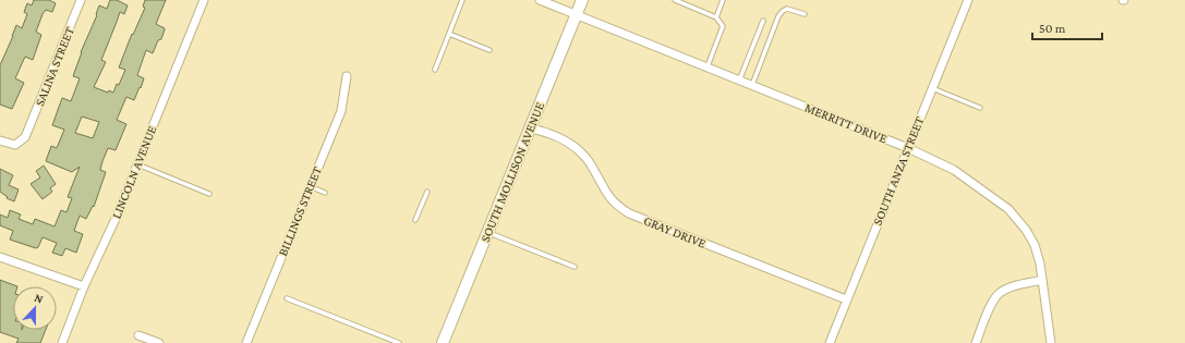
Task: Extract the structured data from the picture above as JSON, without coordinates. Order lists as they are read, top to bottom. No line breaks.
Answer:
{"streets":{"main road":["SOUTH MOLLISON AVENUE"],"street":["SALINA STREET","MERRITT DRIVE","SOUTH ANZA STREET","LINCOLN AVENUE","BILLINGS STREET","GRAY DRIVE"]},"crossings":[["MERRITT DRIVE","SOUTH ANZA STREET"],["MERRITT DRIVE","SOUTH MOLLISON AVENUE"],["SOUTH ANZA STREET","GRAY DRIVE"],["SOUTH MOLLISON AVENUE","GRAY DRIVE"]],"scale_bar":"50 m","north":"top"}
